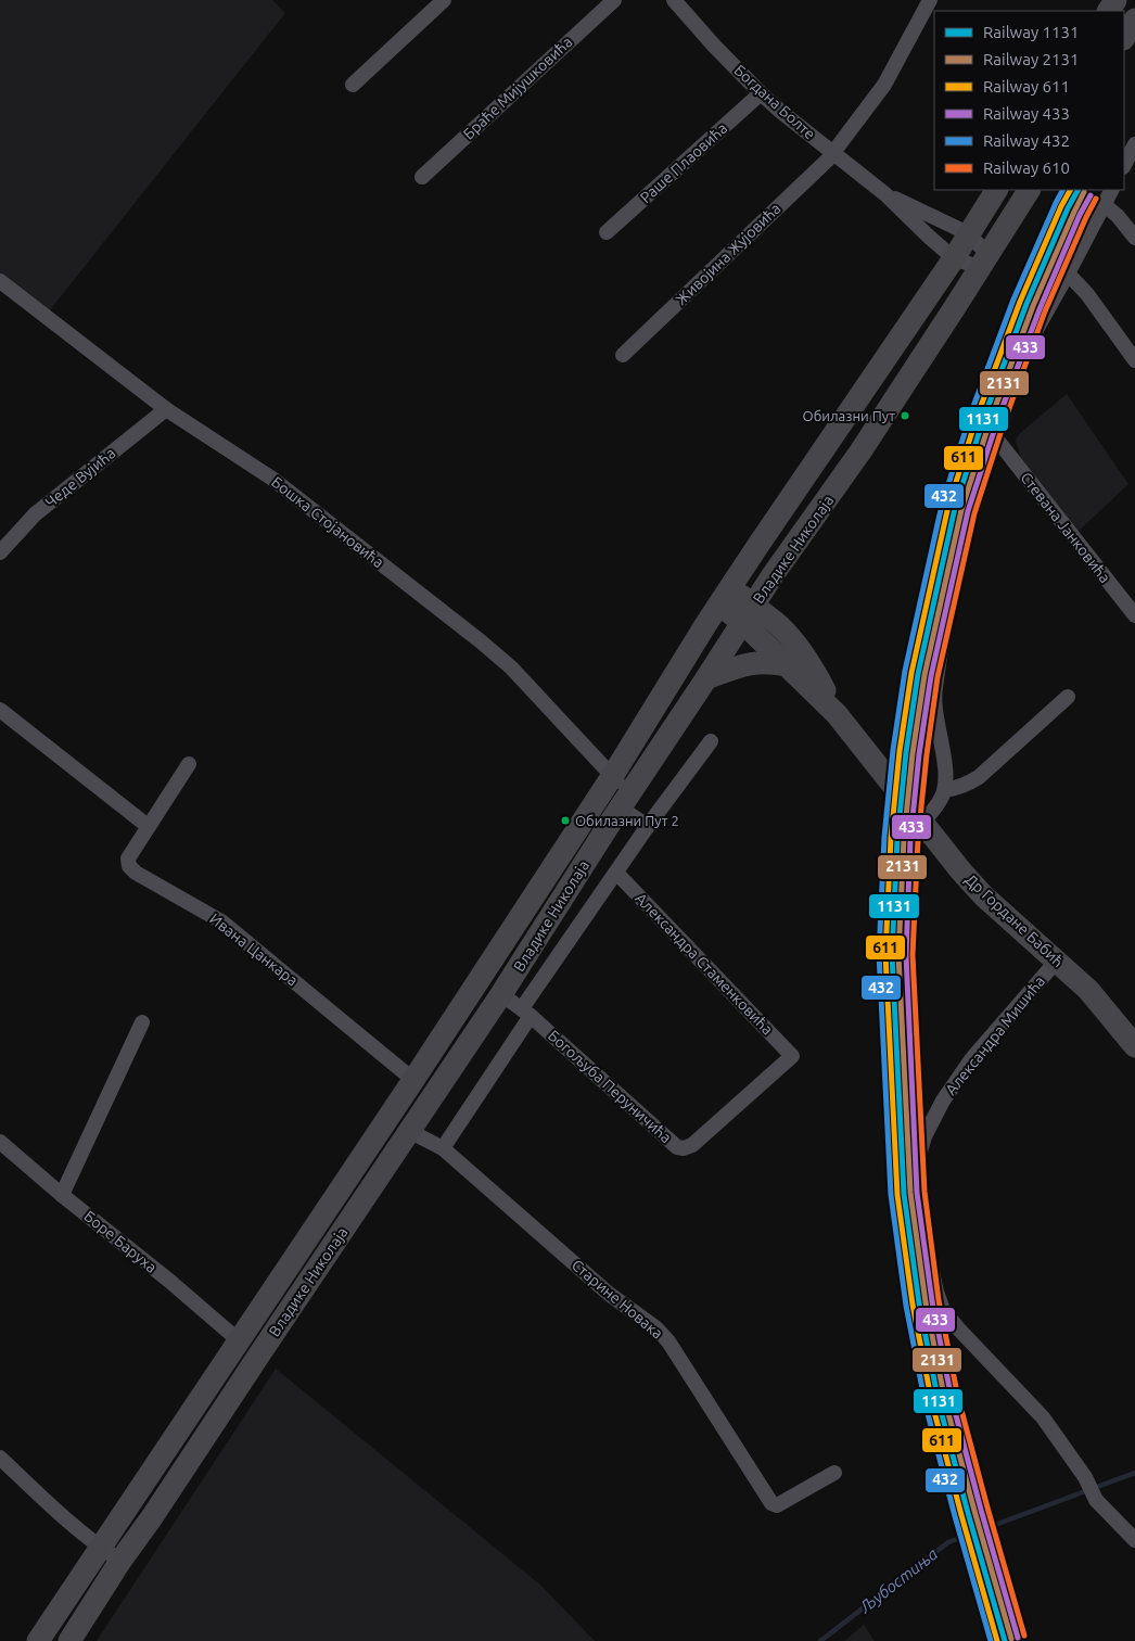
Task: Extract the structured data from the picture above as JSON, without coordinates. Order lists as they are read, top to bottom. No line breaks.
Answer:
{"streets":{"main road":["Владике Николаја","Др Гордане Бабић"],"street":["Браће Мијушковића","Богдана Болте","Раше Плаовића","Живојина Жујовића","Чеде Вујића","Бошка Стојановића","Стевана Јанковића","Ивана Цанкара","Александра Стаменковића","Александра Мишића","Богољуба Перуничића","Боре Баруха","Старине Новака"]},"crossings":[["Богдана Болте","Раше Плаовића"],["Богдана Болте","Живојина Жујовића"],["Богдана Болте","Владике Николаја"],["Чеде Вујића","Бошка Стојановића"],["Бошка Стојановића","Владике Николаја"],["Владике Николаја","Др Гордане Бабић"],["Владике Николаја","Ивана Цанкара"],["Владике Николаја","Богољуба Перуничића"],["Владике Николаја","Боре Баруха"],["Владике Николаја","Старине Новака"],["Др Гордане Бабић","Александра Мишића"],["Александра Стаменковића","Богољуба Перуничића"]],"water":["Љубостиња"],"places":["Обилазни Пут","Обилазни Пут 2"],"lines":["rail line 1131","rail line 611","rail line 432","rail line 2131","rail line 433","rail line 610"],"legend":["Railway 1131","Railway 2131","Railway 611","Railway 433","Railway 432","Railway 610"]}
